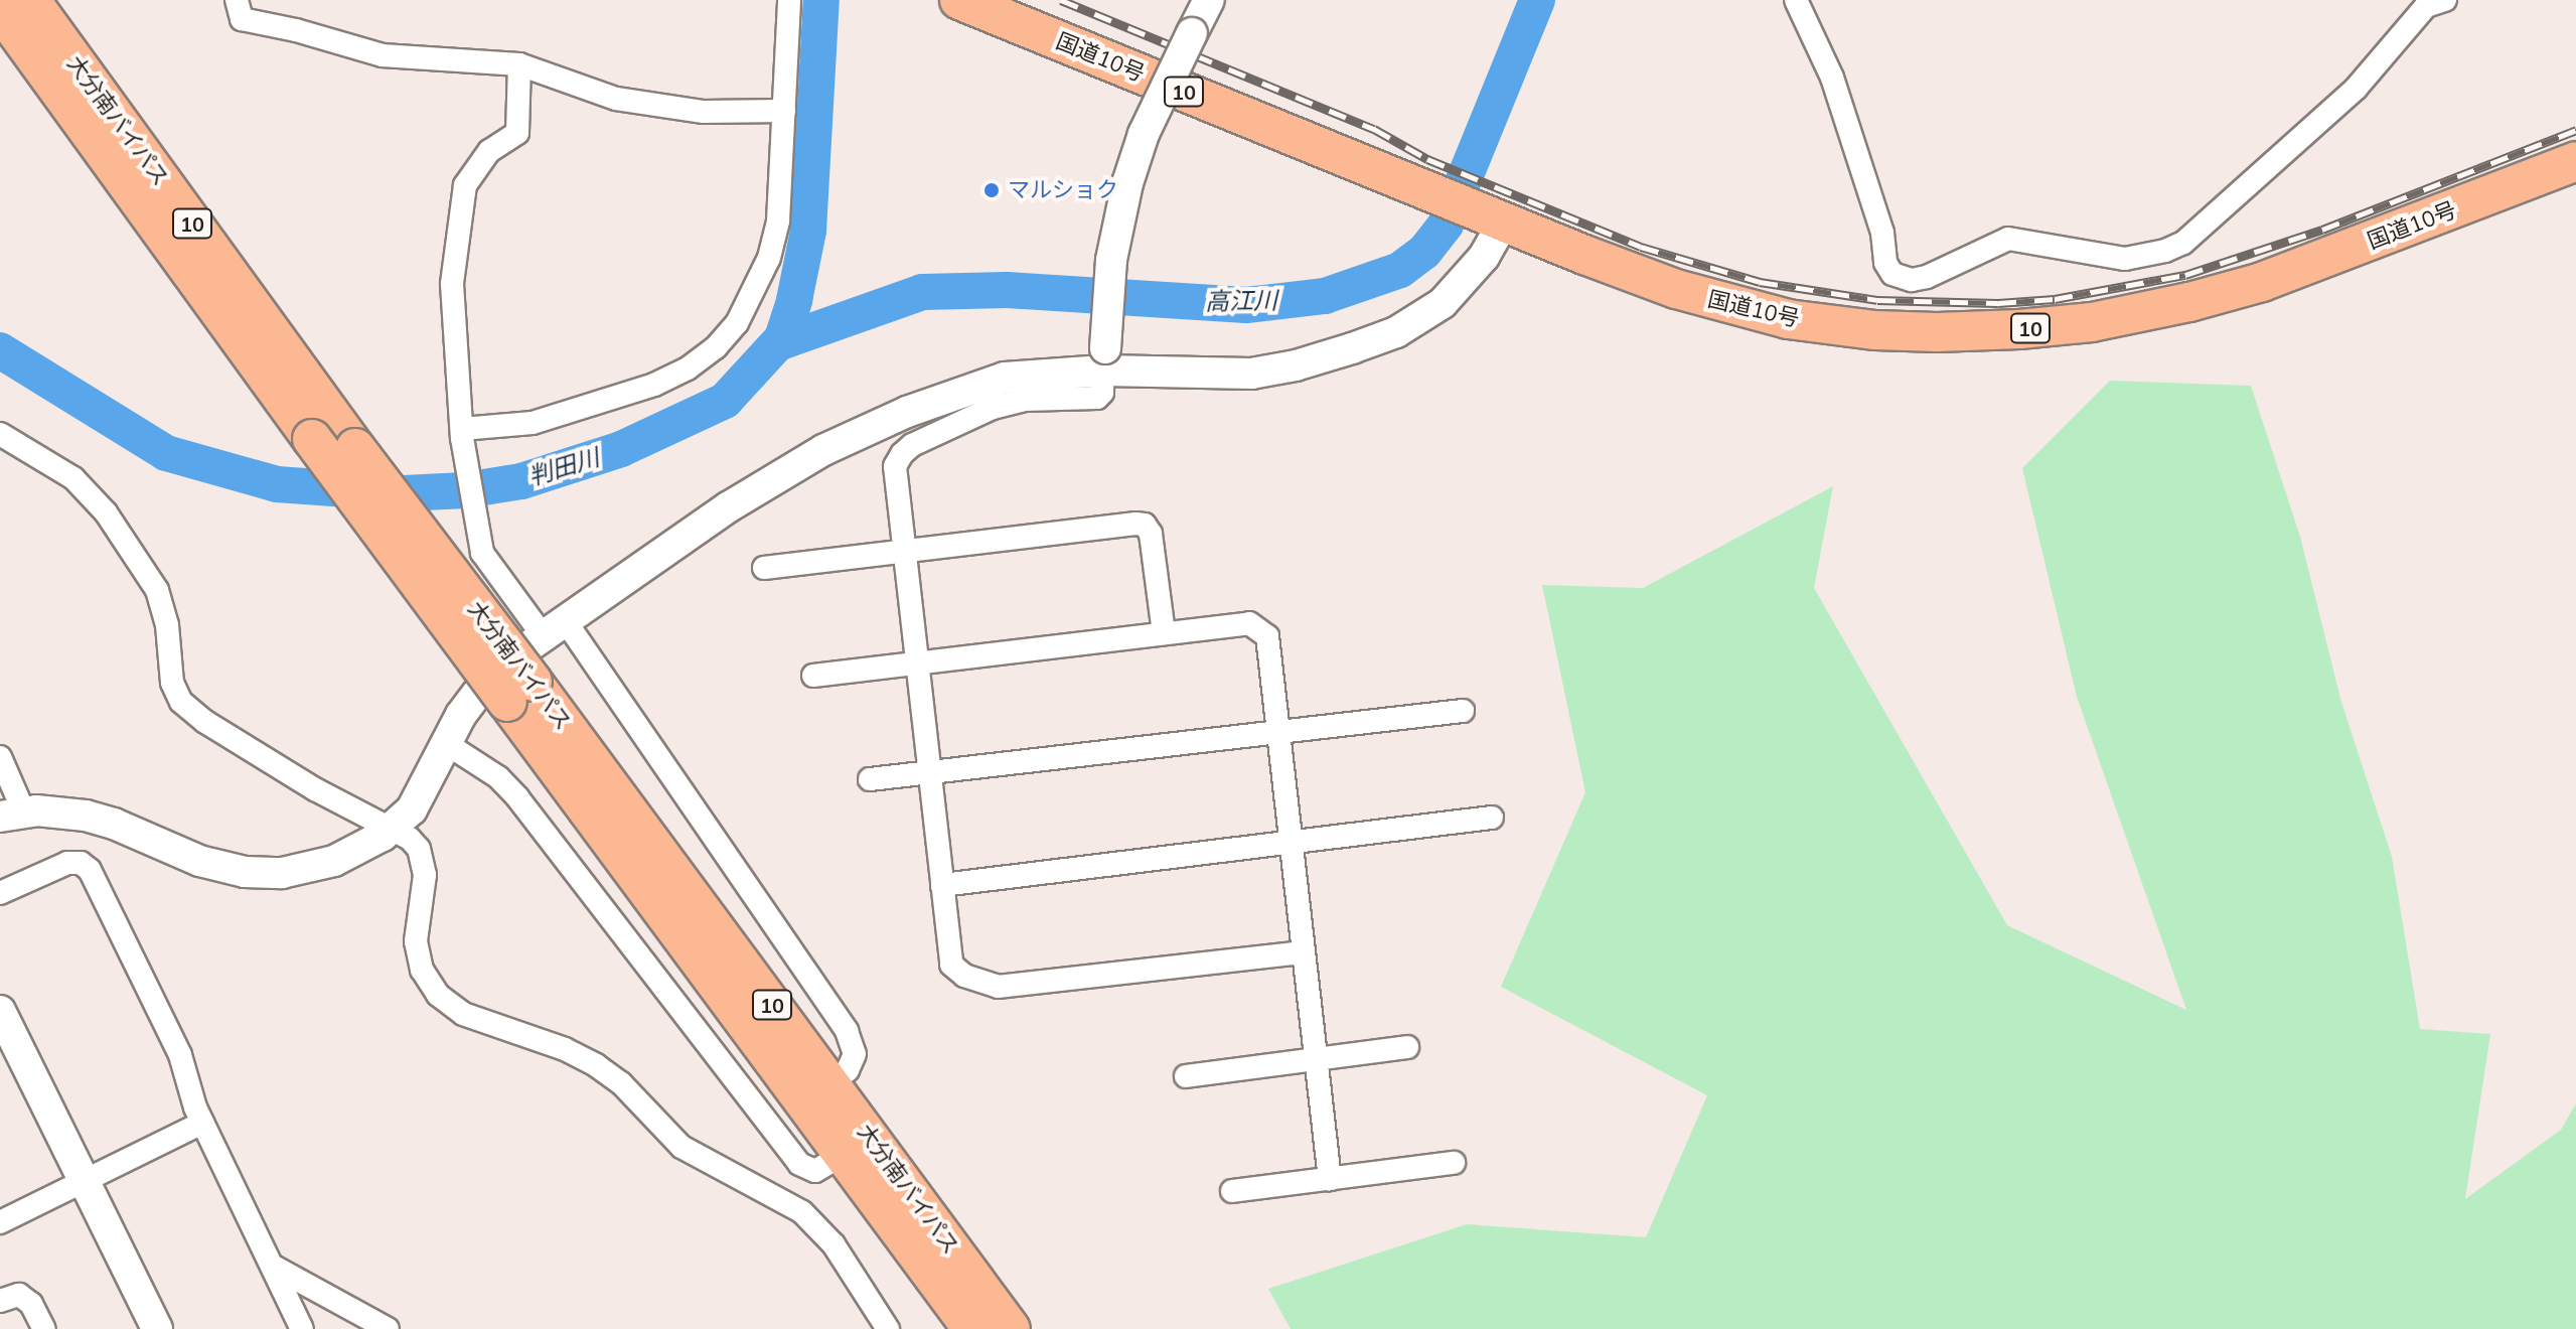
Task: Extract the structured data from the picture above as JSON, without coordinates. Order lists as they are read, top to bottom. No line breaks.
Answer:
{"streets":{"highway":["国道10号","10","大分南バイパス"]},"water":["高江川","判田川"],"places":["マルショク"]}
